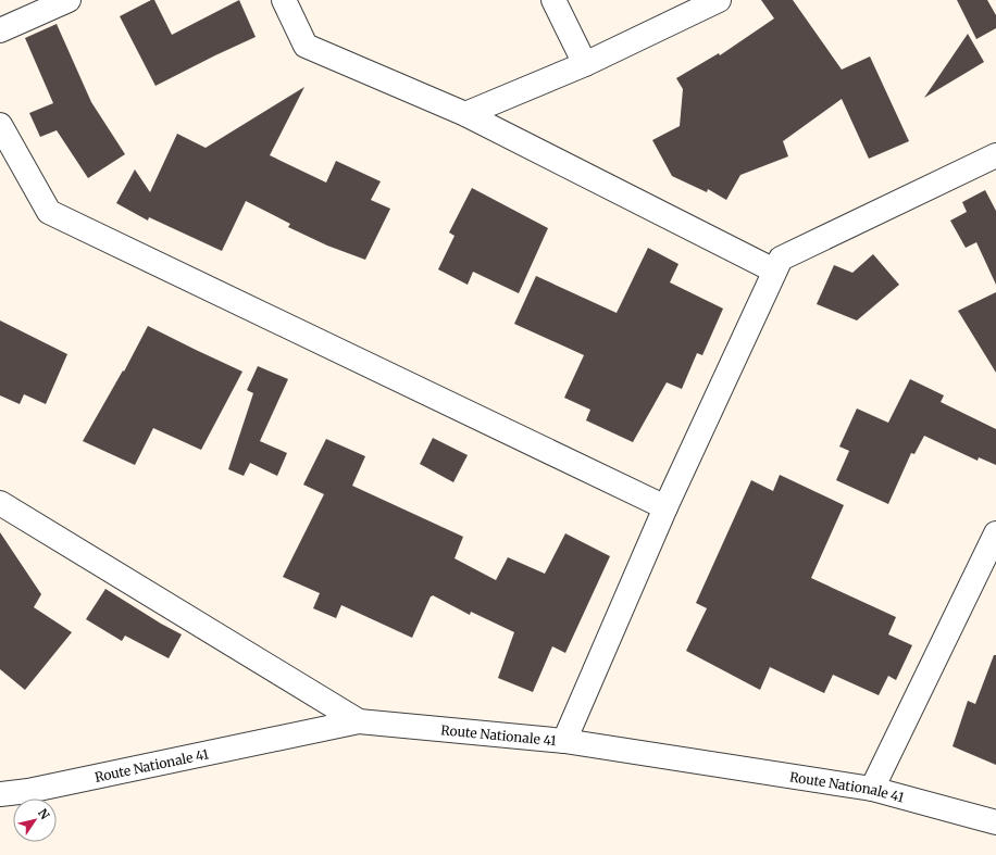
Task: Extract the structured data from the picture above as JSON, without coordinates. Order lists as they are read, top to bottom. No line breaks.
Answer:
{"streets":{"street":["Route Nationale 41"]},"north":"top right"}
